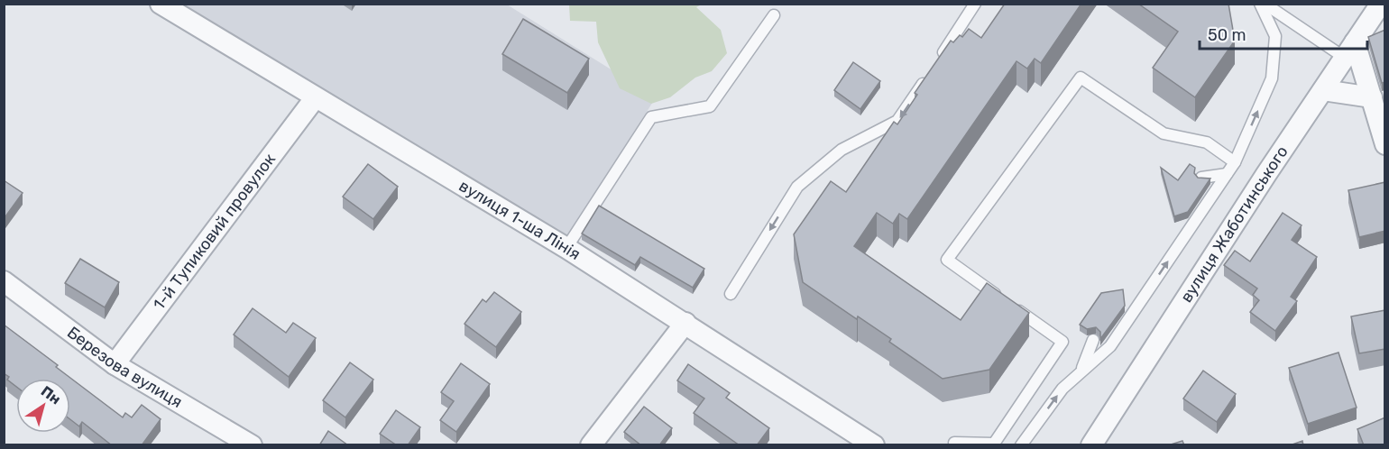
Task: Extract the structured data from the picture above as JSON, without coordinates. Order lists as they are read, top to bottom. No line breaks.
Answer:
{"streets":{"street":["вулиця 1-ша Лінія","вулиця Жаботинського","1-й Тупиковий провулок","Березова вулиця"]},"crossings":[["вулиця 1-ша Лінія","1-й Тупиковий провулок"],["1-й Тупиковий провулок","Березова вулиця"]],"scale_bar":"50 m","north":"top right"}
